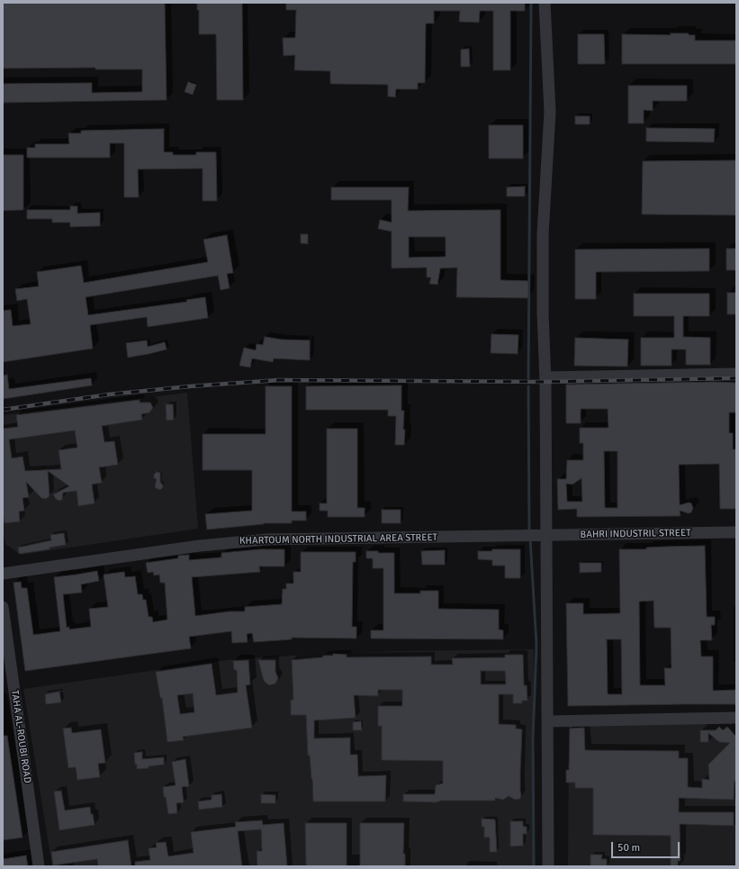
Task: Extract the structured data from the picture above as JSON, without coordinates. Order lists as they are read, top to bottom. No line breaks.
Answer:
{"streets":{"street":["BAHRI INDUSTRIL STREET","KHARTOUM NORTH INDUSTRIAL AREA STREET","TAHA AL-ROUBI ROAD"]},"crossings":[["BAHRI INDUSTRIL STREET","KHARTOUM NORTH INDUSTRIAL AREA STREET"]],"scale_bar":"50 m"}
